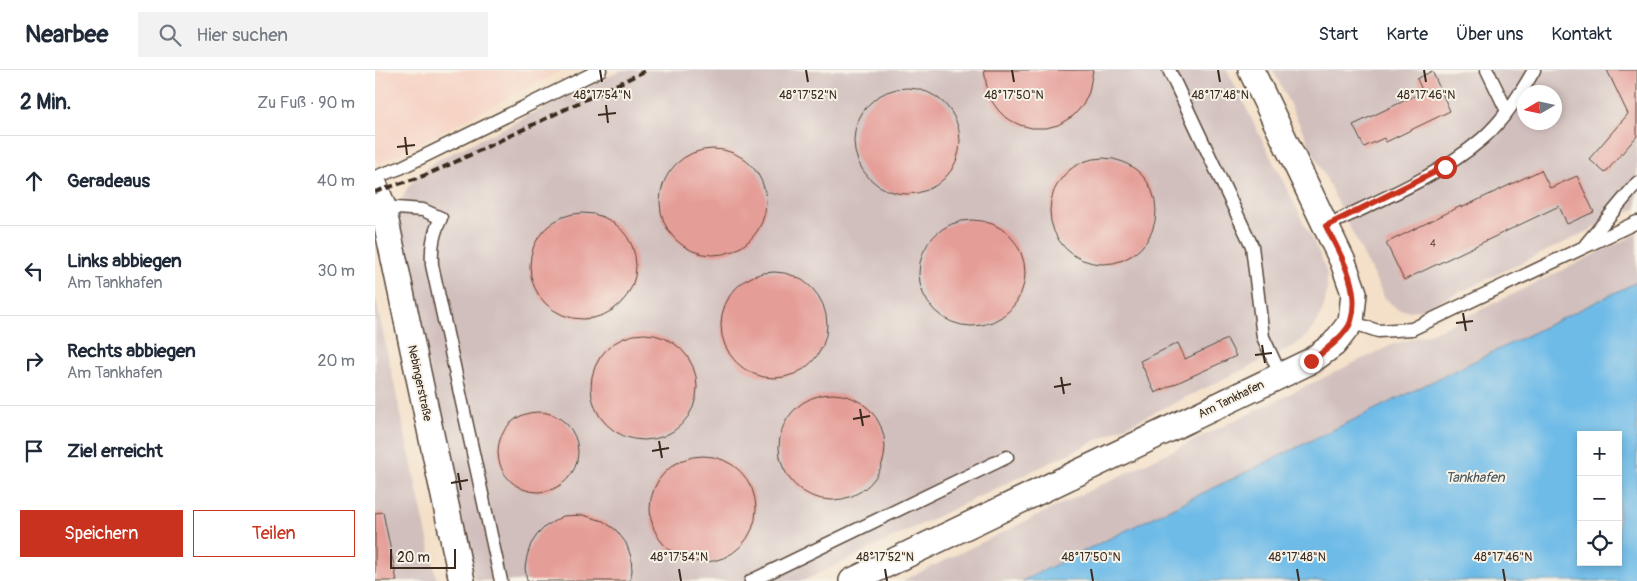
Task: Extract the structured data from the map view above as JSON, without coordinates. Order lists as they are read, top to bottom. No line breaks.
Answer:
{"streets":{"street":["Nebingerstraße","Am Tankhafen"]},"water":["Tankhafen"],"house_numbers":["4"],"scale_bar":"20 m","north":"left","page":{"header":"Nearbee","search":"Hier suchen","nav":["Start","Karte","Über uns","Kontakt"],"heading":["2 Min.","Zu Fuß · 90 m"],"list":[["Geradeaus","40 m"],["Links abbiegen","Am Tankhafen","30 m"],["Rechts abbiegen","Am Tankhafen","20 m"],"Ziel erreicht"],"map_buttons":["+","−"],"buttons":["Speichern","Teilen"],"scale":"20 m"},"coordinates":["48°17'54\"N","48°17'52\"N","48°17'50\"N","48°17'48\"N","48°17'46\"N"]}
